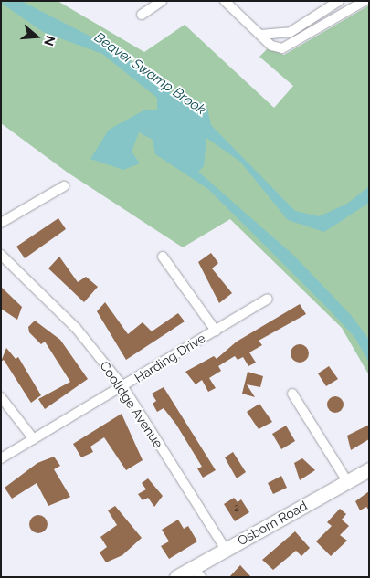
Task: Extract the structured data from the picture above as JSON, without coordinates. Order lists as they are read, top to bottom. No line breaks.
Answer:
{"streets":{"street":["Harding Drive","Coolidge Avenue","Osborn Road"]},"crossings":[["Harding Drive","Coolidge Avenue"],["Coolidge Avenue","Osborn Road"]],"water":["Beaver Swamp Brook"],"house_numbers":["2"],"north":"right"}
